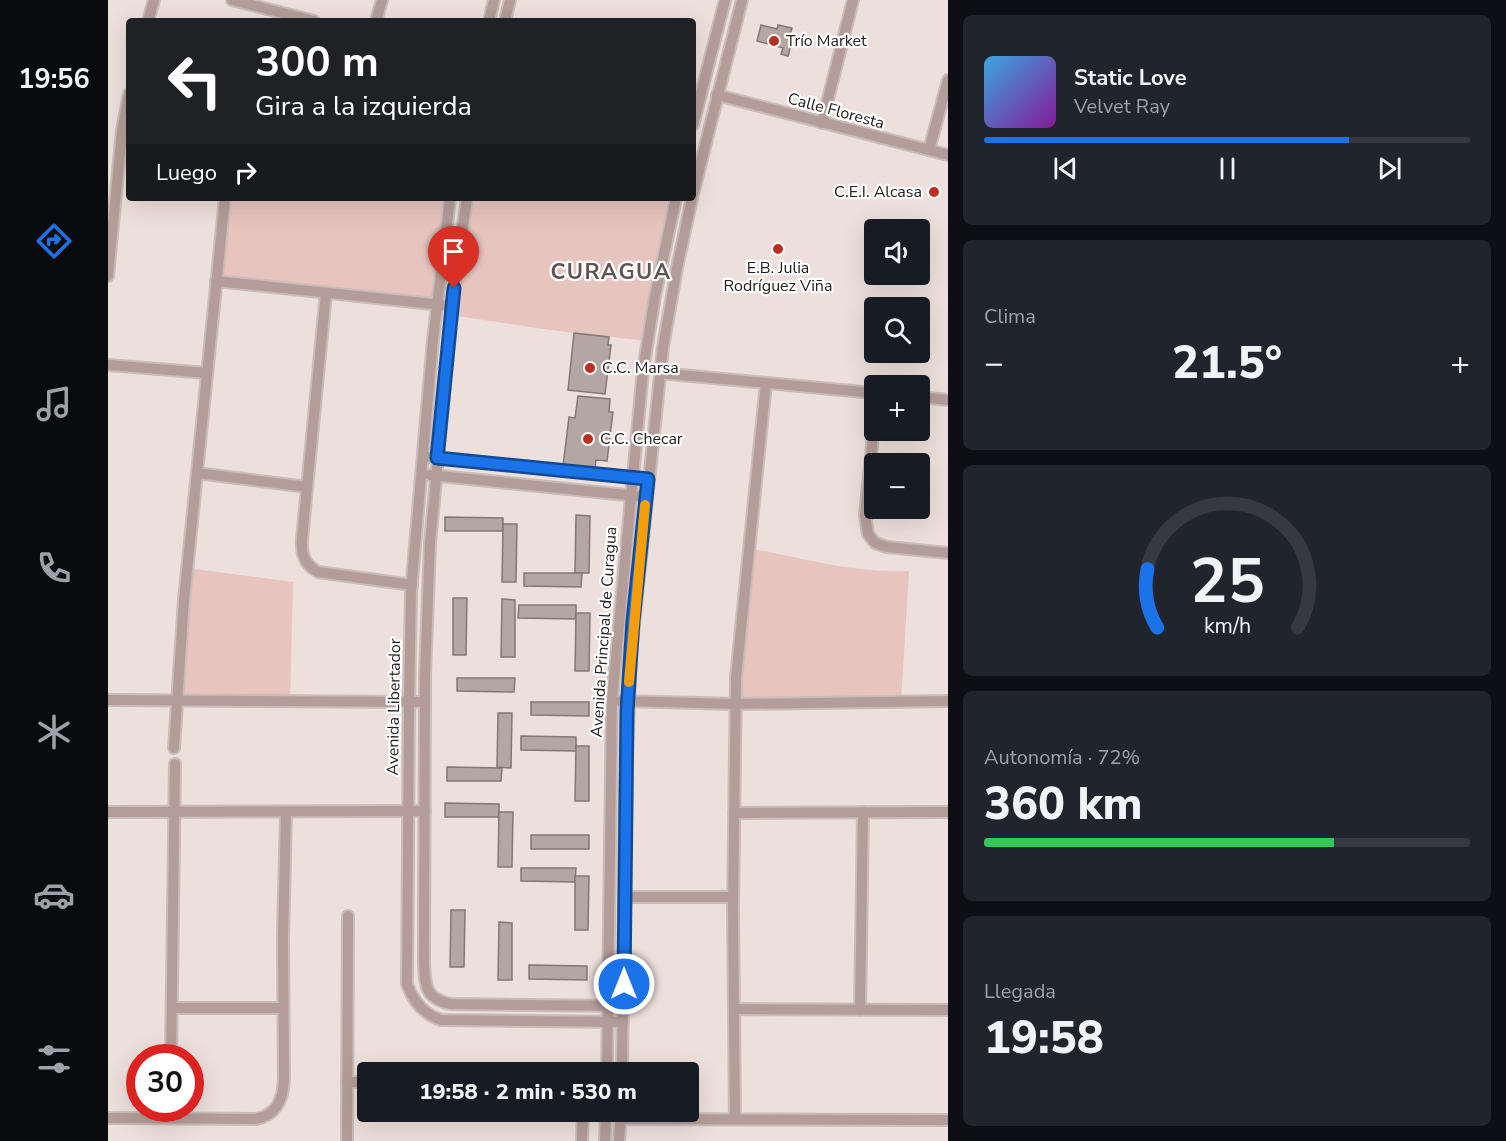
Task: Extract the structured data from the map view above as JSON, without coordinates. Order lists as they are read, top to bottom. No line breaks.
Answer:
{"streets":{"street":["Calle Floresta","Avenida Principal de Curagua","Avenida Libertador"]},"crossings":[["Calle Floresta","Avenida Principal de Curagua"],["Avenida Principal de Curagua","Avenida Libertador"]],"districts":["CURAGUA"],"places":["Trío Market","C.E.I. Alcasa","E.B. Julia Rodríguez Viña","C.C. Marsa","C.C. Checar"],"page":{"tabs":"19:56","turn":["300 m","Gira a la izquierda"],"song":["Static Love","Velvet Ray"],"then":"Luego","map_buttons":["+","−"],"tile":["Clima",["Autonomía · 72%","360 km"],["Llegada","19:58"]],"heat":["−","21.5°","+"],"limit":"30","trip":"19:58 · 2 min · 530 m","gauge":["25","km/h"]}}
